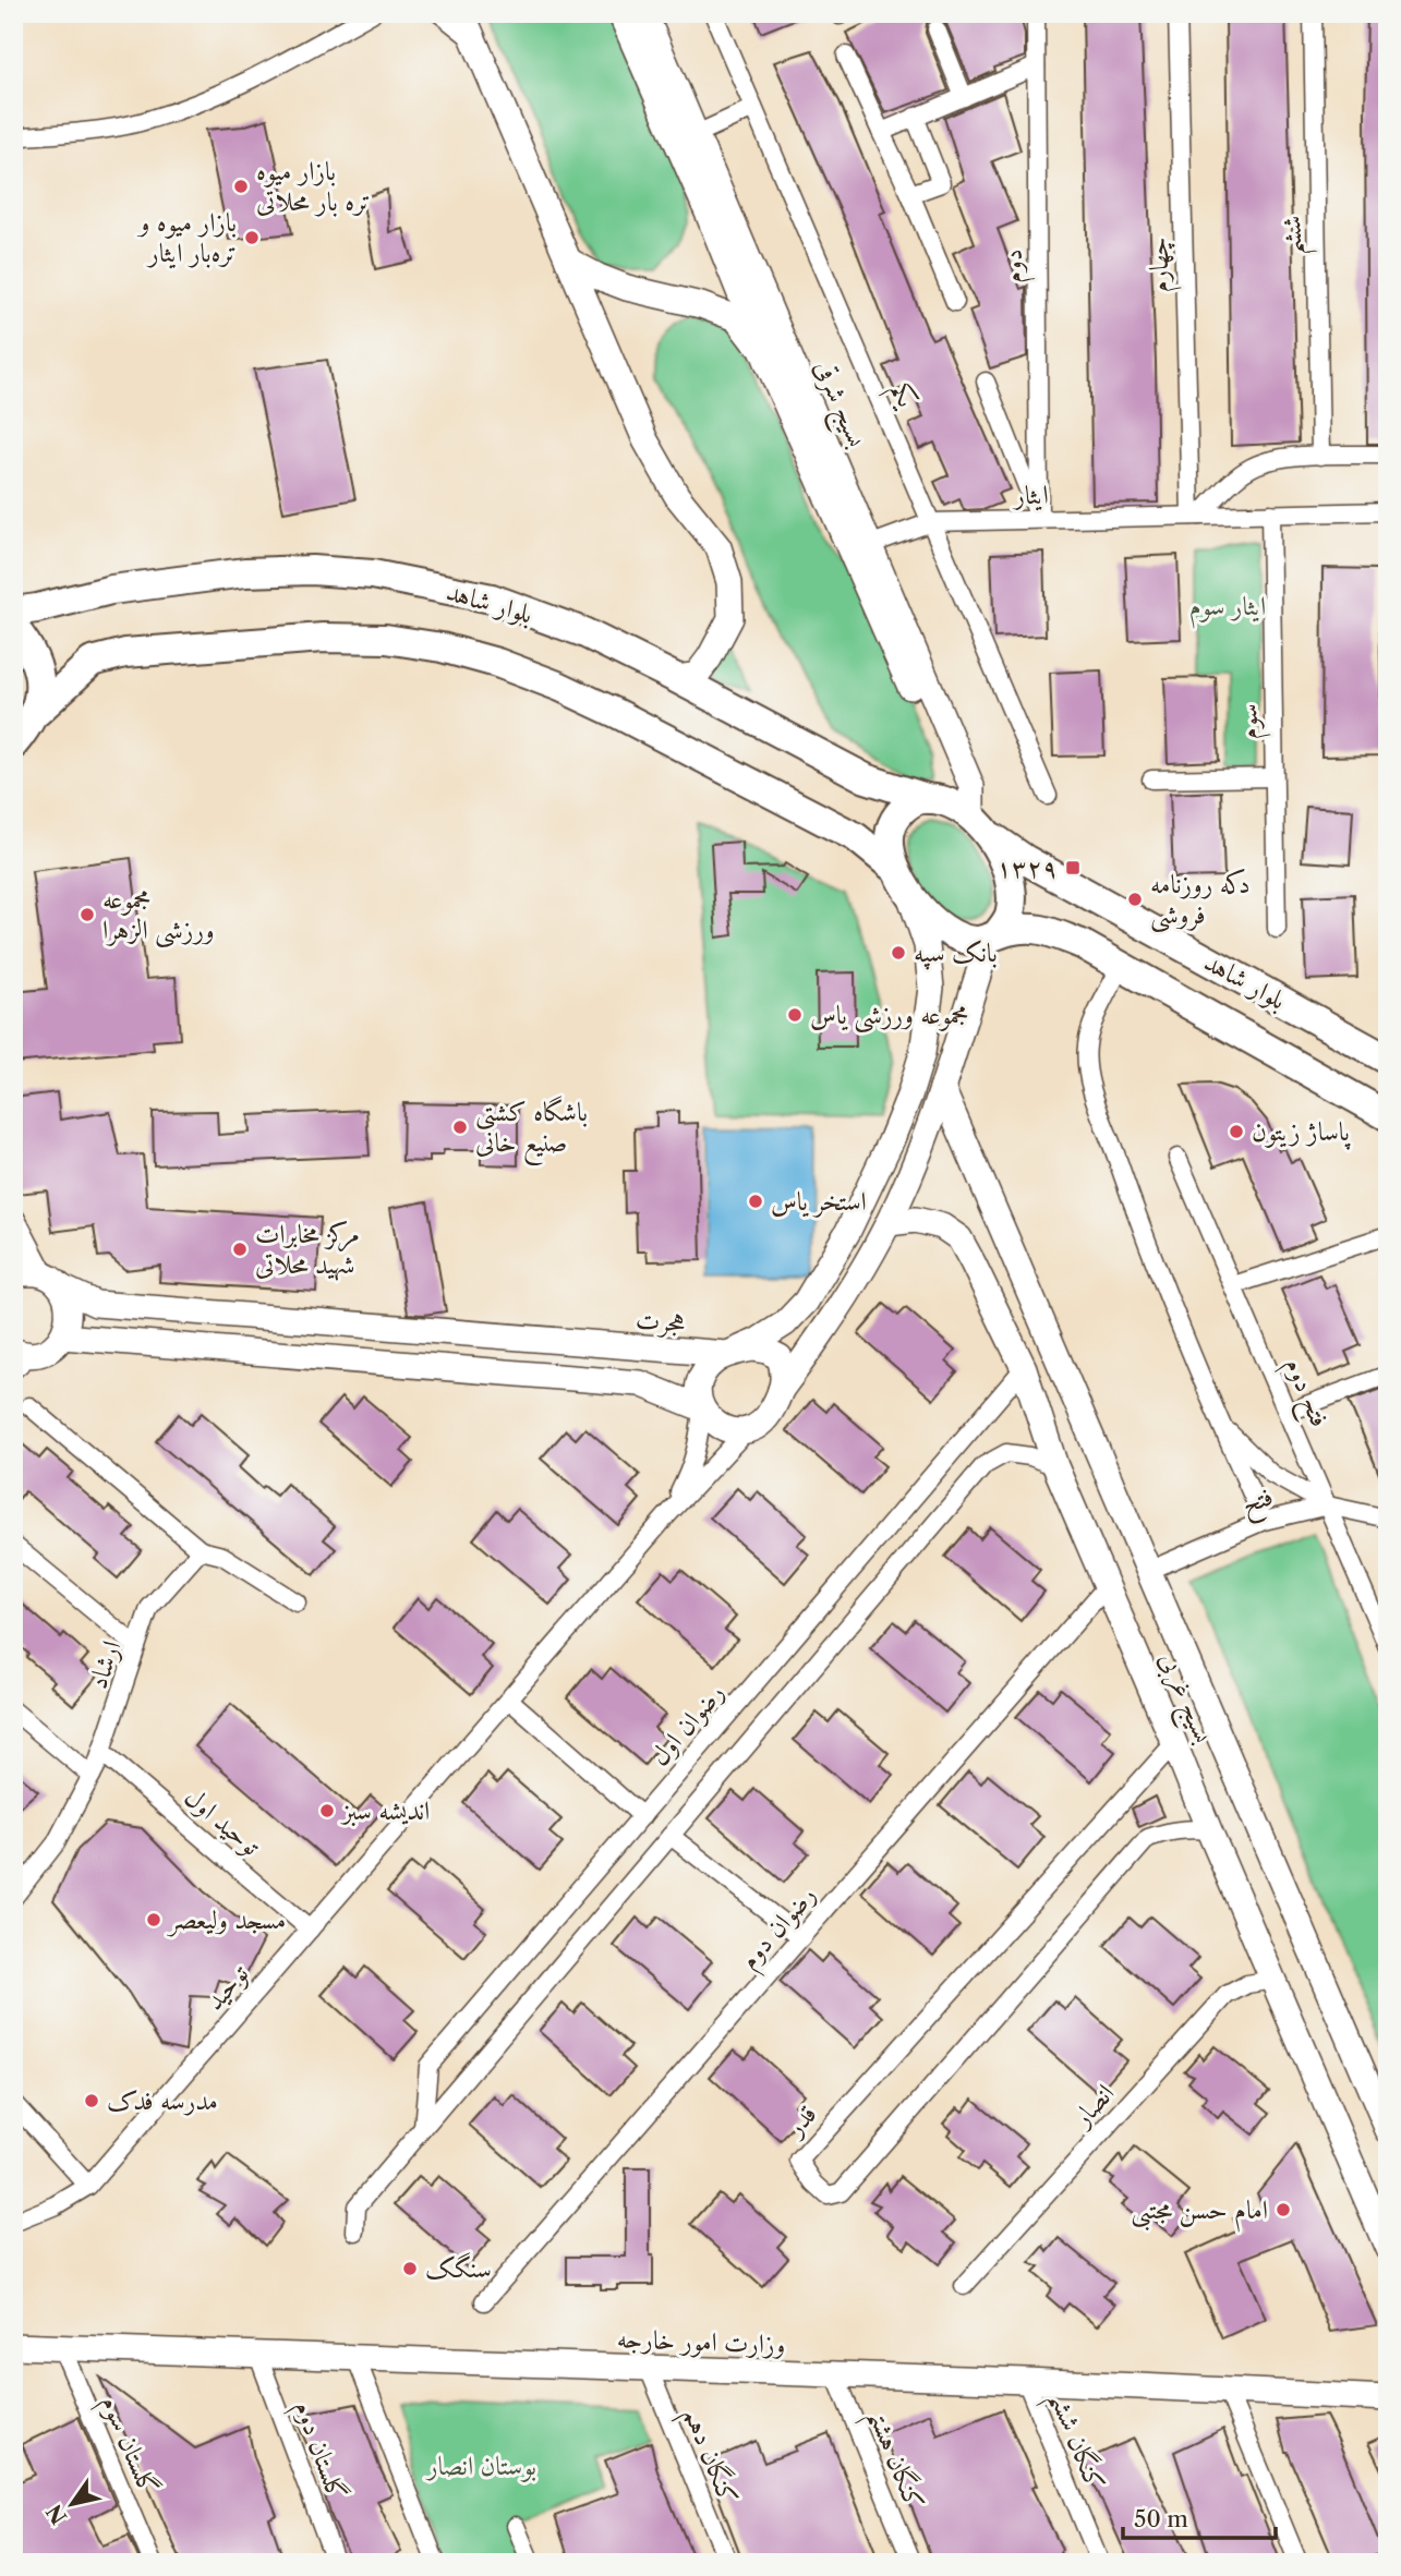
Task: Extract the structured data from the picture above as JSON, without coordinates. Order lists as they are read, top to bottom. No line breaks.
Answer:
{"streets":{"main road":["بسیج شرقی","بلوار شاهد","هجرت","بسیج غربی","وزارت امور خارجه"],"street":["ششم","چهارم","دوم","یکم","ایثار","سوم","فتح دوم","فتح","ارشاد","رضوان اول","توحید اول","رضوان دوم","توحید","انصار","قدر","کنگان ششم","گلستان سوم","گلستان دوم","کنگان دهم","کنگان هشتم"]},"crossings":[["چهارم","ایثار"],["دوم","ایثار"],["یکم","ایثار"],["بسیج شرقی","ایثار"],["بسیج شرقی","بلوار شاهد"],["بسیج شرقی","هجرت"],["ایثار","سوم"],["بلوار شاهد","هجرت"],["فتح دوم","فتح"],["فتح","بسیج غربی"],["ارشاد","توحید اول"],["بسیج غربی","رضوان اول"],["بسیج غربی","رضوان دوم"],["بسیج غربی","انصار"],["بسیج غربی","قدر"],["توحید اول","توحید"],["وزارت امور خارجه","کنگان ششم"],["وزارت امور خارجه","گلستان سوم"],["وزارت امور خارجه","گلستان دوم"],["وزارت امور خارجه","کنگان دهم"],["وزارت امور خارجه","کنگان هشتم"]],"parks":["ایثار سوم","بوستان انصار"],"places":{"other":["بازار میوه تره بار محلاتی","بازار میوه و تره‌بار ایثار","دکه روزنامه فروشی","مجموعه ورزشی الزهرا","بانک سپه","مجموعه ورزشی یاس","باشگاه کشتی صنیع خانی","پاساژ زیتون","استخر یاس","مرکز مخابرات شهید محلاتی","اندیشه سبز","مسجد ولیعصر","مدرسه فدک","امام حسن مجتبی","سنگک"],"transit":["۱۳۲۹"]},"scale_bar":"50 m","north":"bottom left"}
